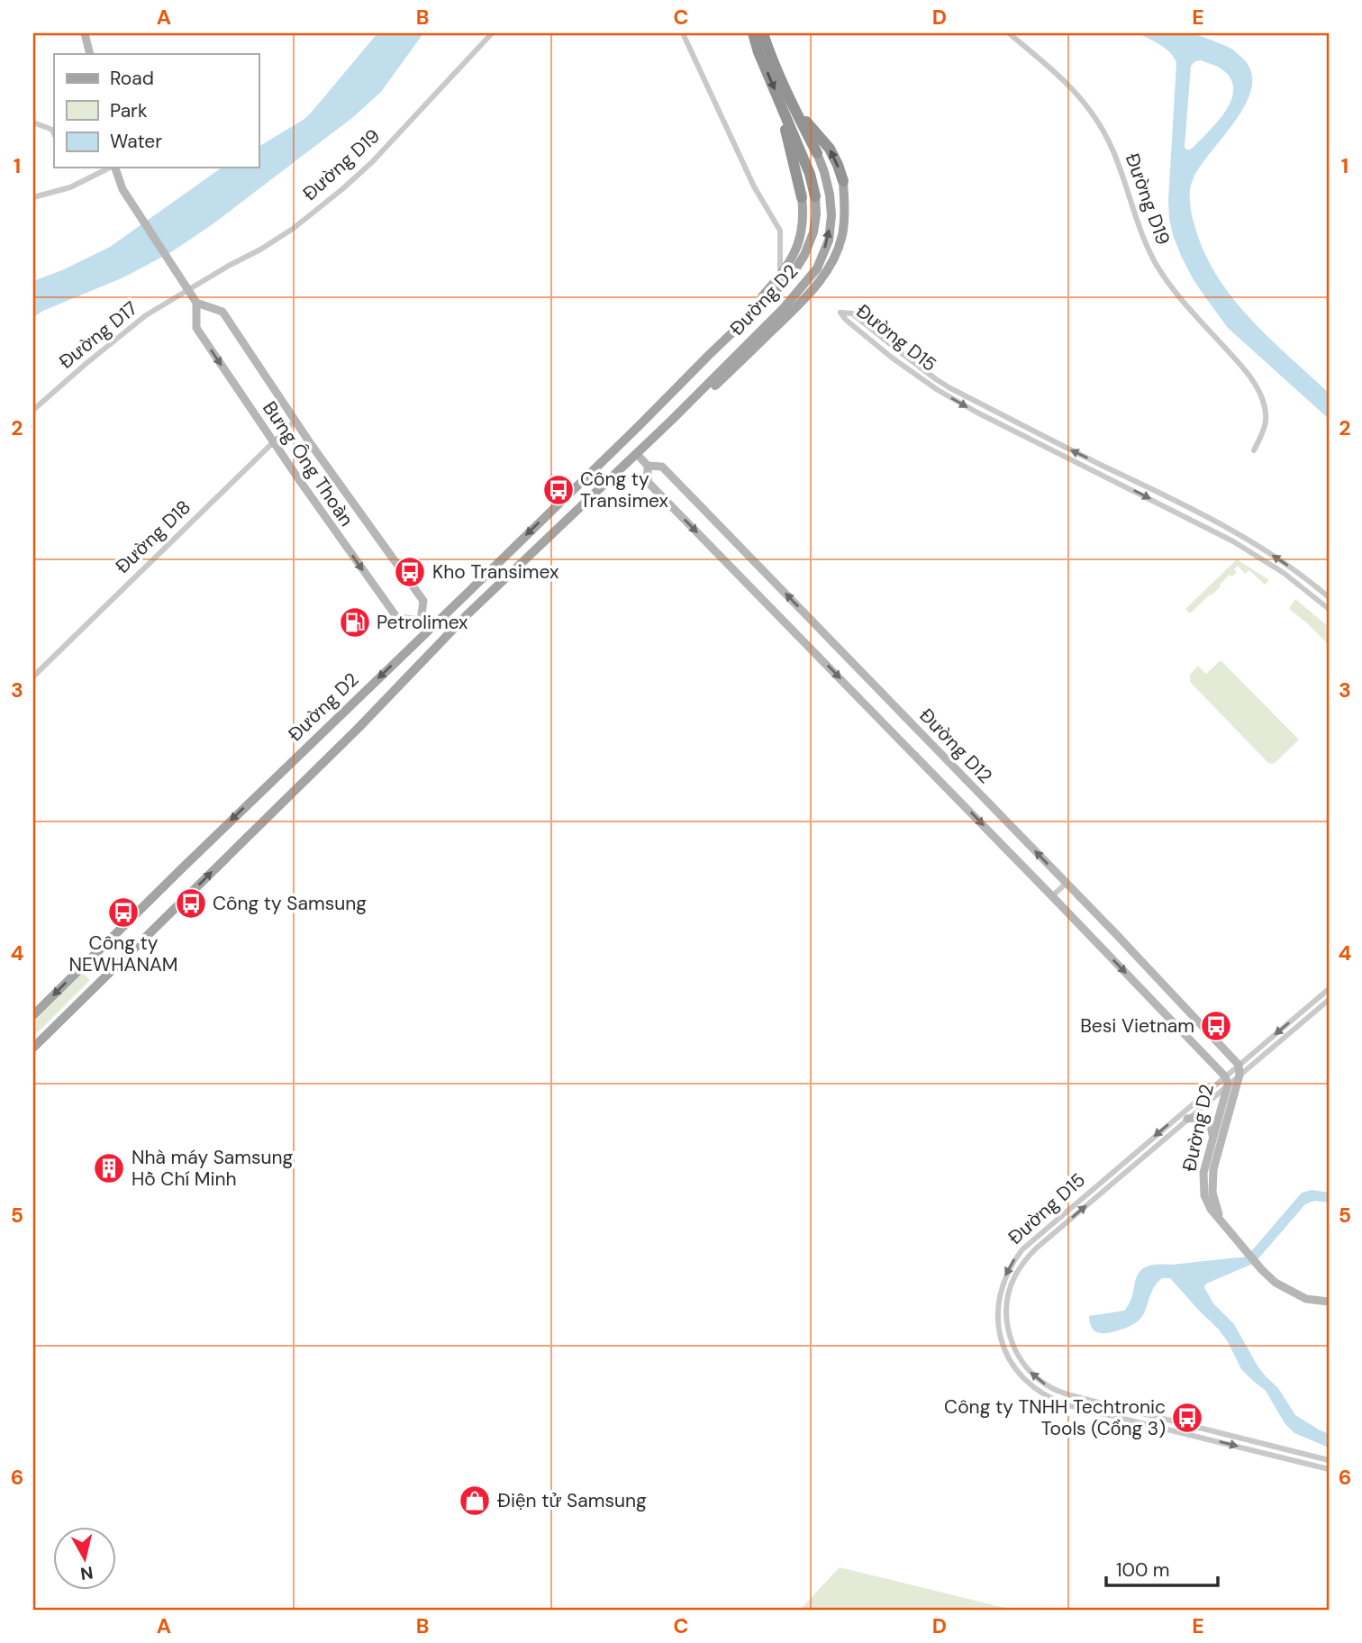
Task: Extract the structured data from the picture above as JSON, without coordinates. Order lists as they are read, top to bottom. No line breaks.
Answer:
{"streets":{"main road":["Đường D2"],"street":["Đường D19","Đường D17","Đường D15","Bưng Ông Thoàn","Đường D18","Đường D12"]},"crossings":[["Đường D19","Đường D17"],["Đường D19","Bưng Ông Thoàn"],["Đường D2","Đường D15"],["Đường D2","Bưng Ông Thoàn"],["Đường D2","Đường D12"],["Đường D17","Bưng Ông Thoàn"],["Đường D15","Đường D12"],["Bưng Ông Thoàn","Đường D18"]],"places":{"bus stop":["Công ty Transimex","Kho Transimex","Công ty Samsung","Công ty NEWHANAM","Besi Vietnam","Công ty TNHH Techtronic Tools (Cổng 3)"],"fuel station":["Petrolimex"],"building":["Nhà máy Samsung Hồ Chí Minh"],"shop":["Điện tử Samsung"]},"legend":["Road","Park","Water"],"scale_bar":"100 m","north":"bottom","grid":{"columns":["A","B","C","D","E"],"rows":["1","2","3","4","5","6"]}}
